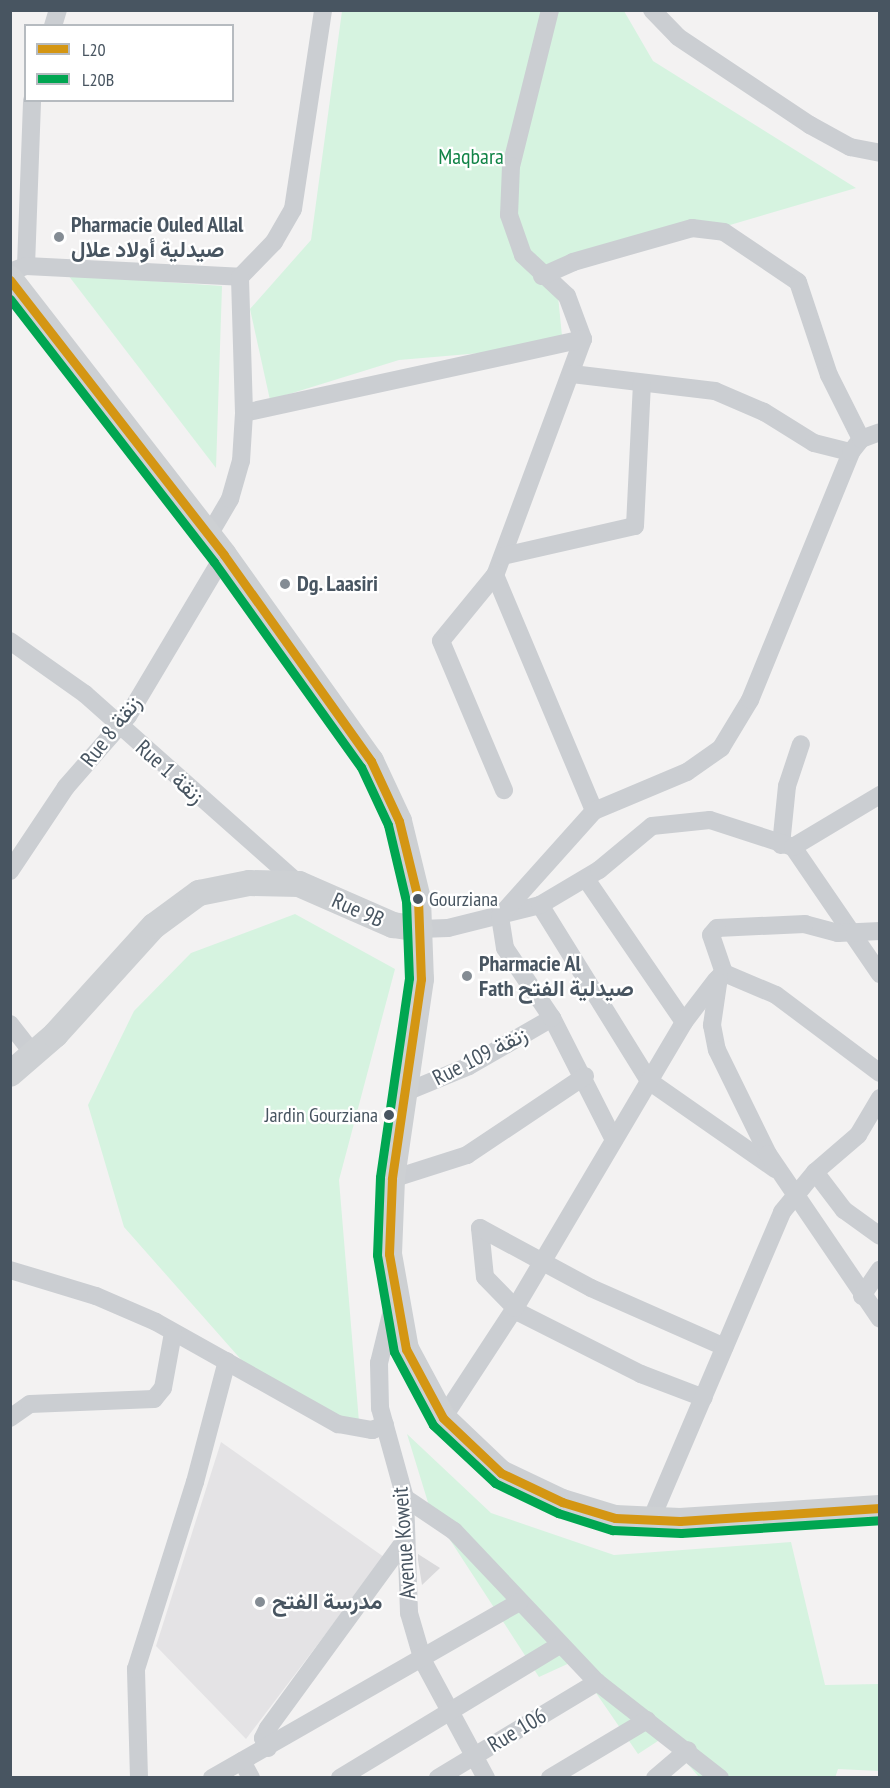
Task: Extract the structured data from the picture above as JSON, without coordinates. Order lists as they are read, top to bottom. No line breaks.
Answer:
{"streets":{"main road":["Rue 9B"],"street":["Rue 8 زنقة","Rue 1 زنقة","Rue 109 زنقة","Avenue Koweit","Rue 106"]},"crossings":[["Rue 8 زنقة","Rue 1 زنقة"],["Rue 1 زنقة","Rue 9B"],["Avenue Koweit","Rue 106"]],"parks":["Maqbara"],"places":["Pharmacie Ouled Allal صيدلية أولاد علال","Dg. Laasiri","Gourziana","Pharmacie Al Fath صيدلية الفتح","Jardin Gourziana","مدرسة الفتح"],"lines":["transit line L20","transit line L20B"],"legend":["L20","L20B"]}
